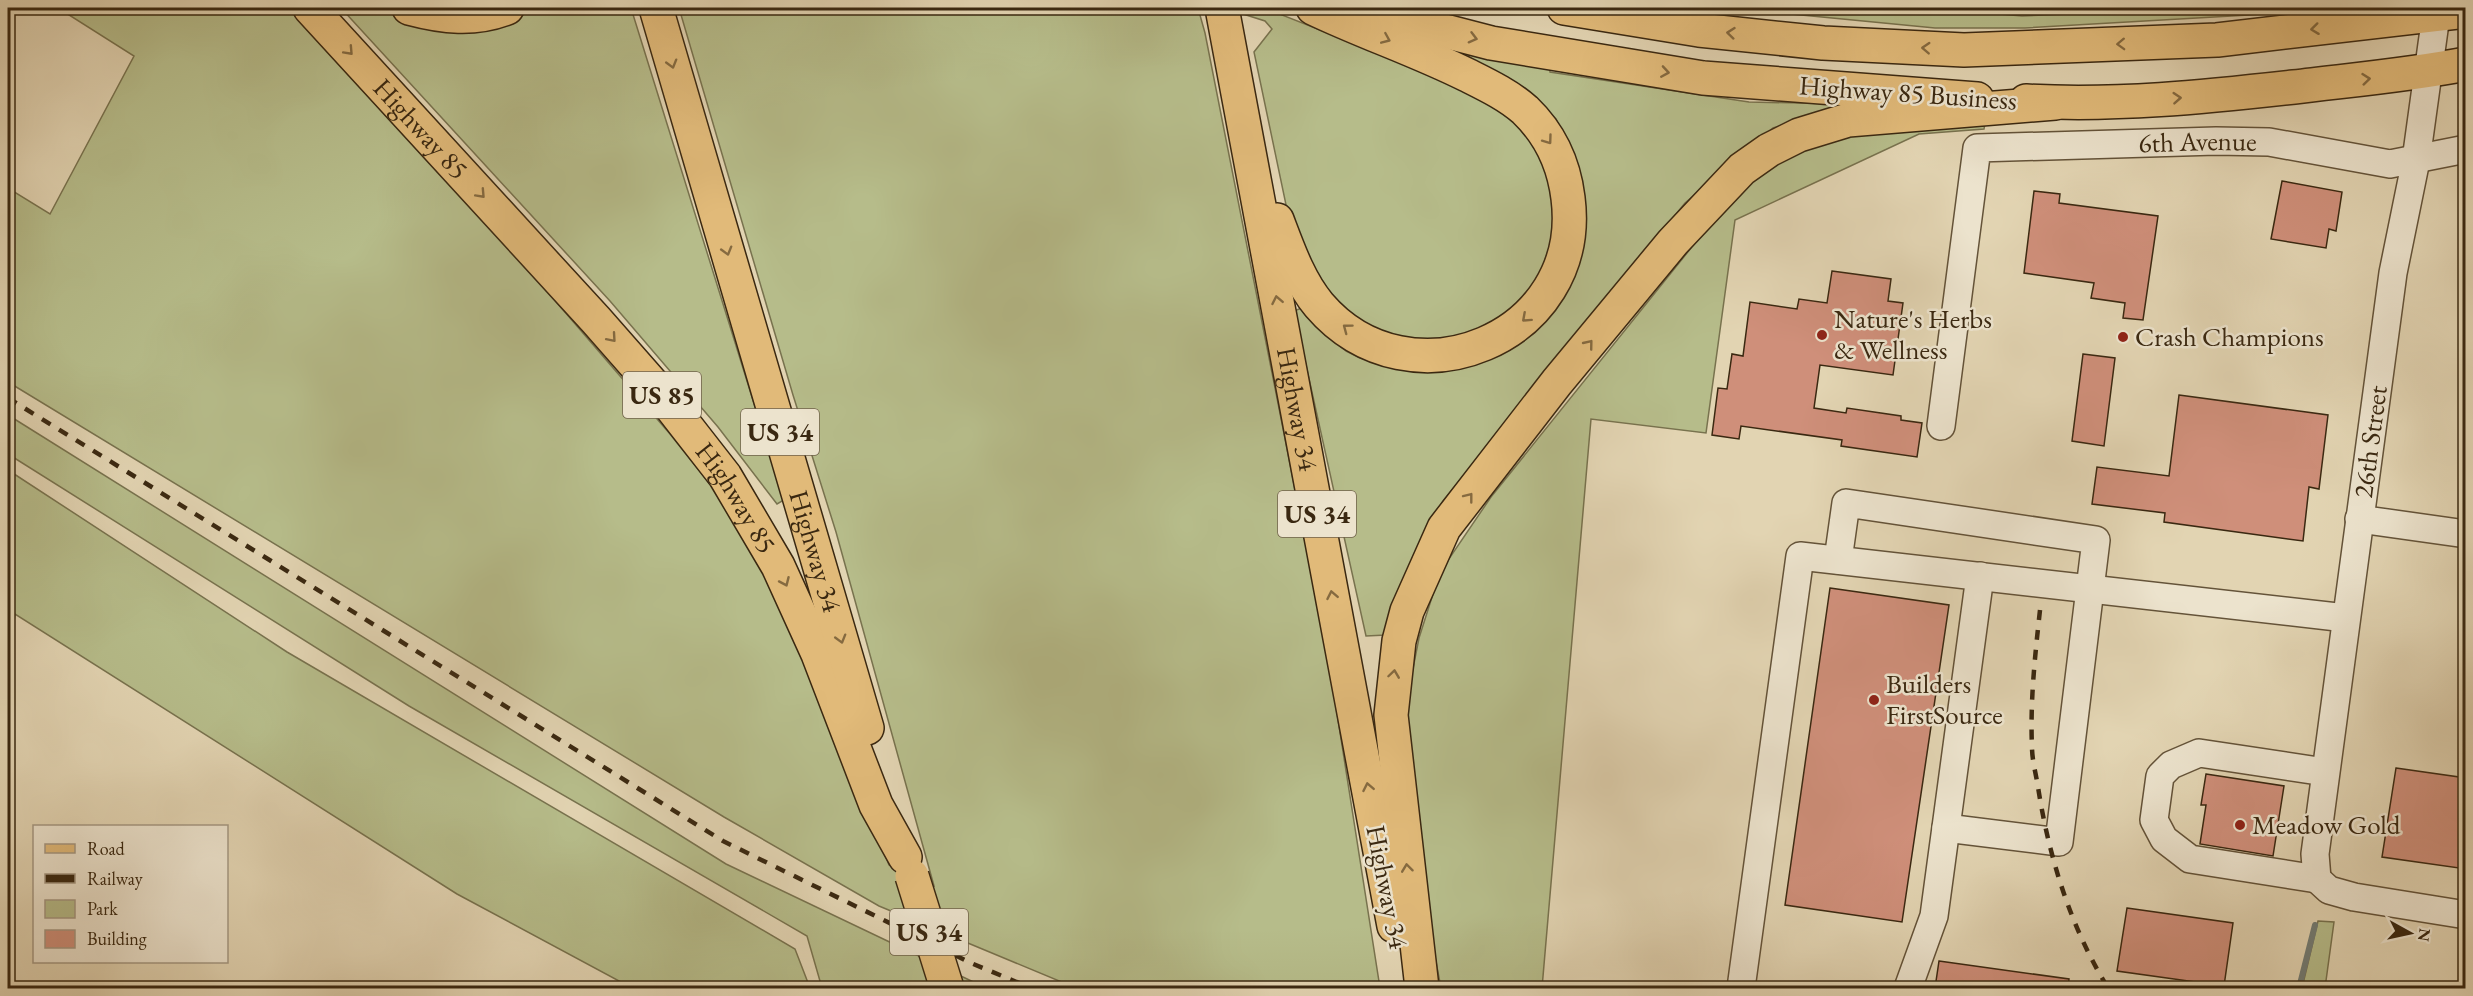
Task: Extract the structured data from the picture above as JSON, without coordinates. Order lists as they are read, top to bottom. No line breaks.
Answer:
{"streets":{"main road":["Highway 85 Business","Highway 85","US 85","Highway 34","US 34"],"street":["6th Avenue","26th Street"]},"crossings":[["Highway 85 Business","26th Street"],["Highway 85","Highway 34"],["6th Avenue","26th Street"]],"one_way":["Highway 85"],"places":["Nature's Herbs & Wellness","Crash Champions","Builders FirstSource","Meadow Gold"],"legend":["Road","Railway","Park","Building"],"north":"right"}
